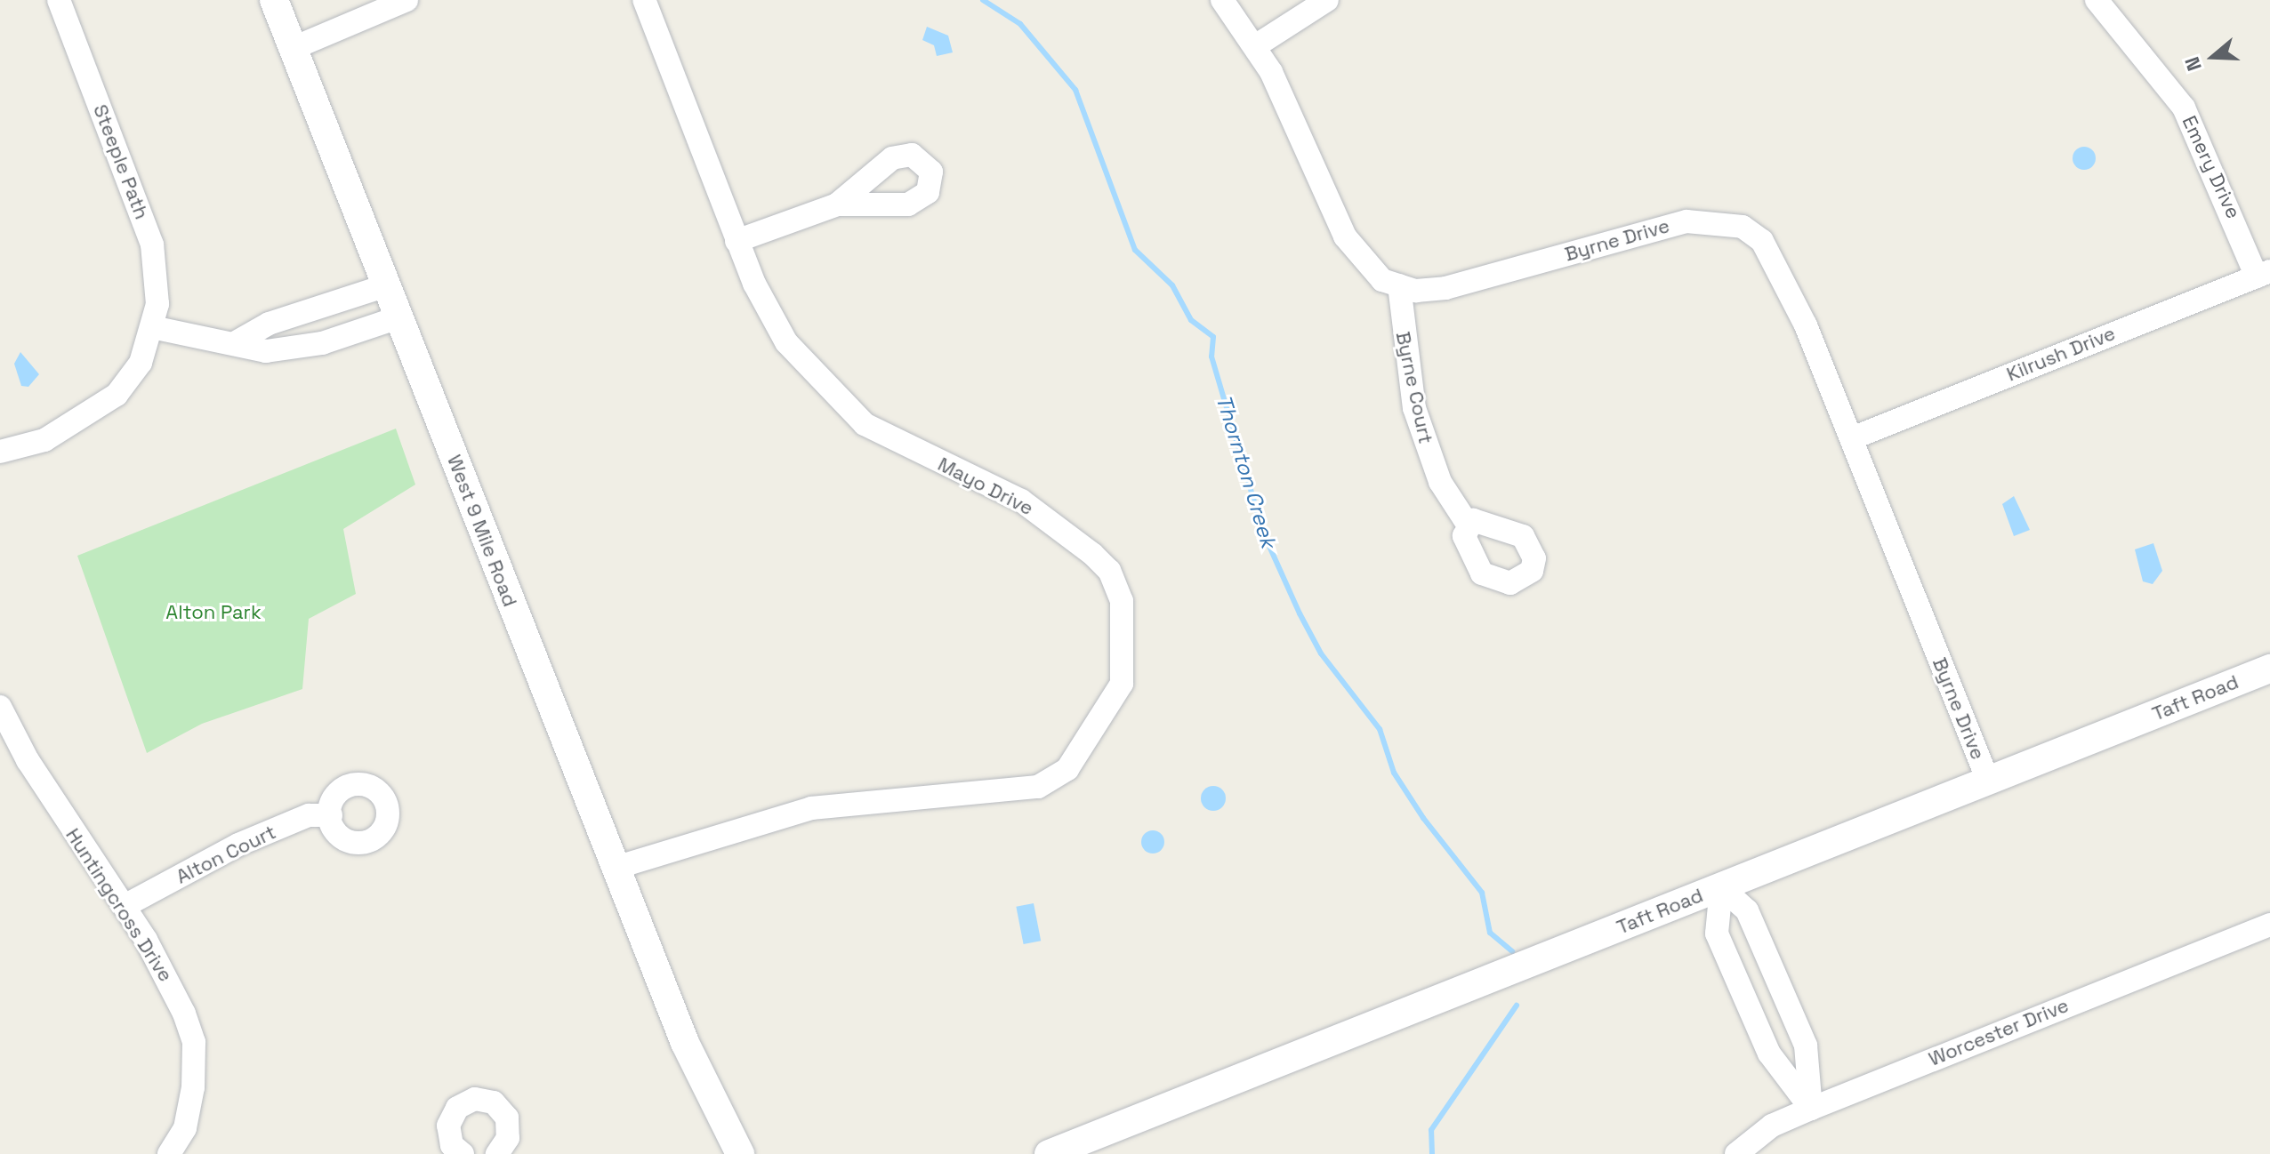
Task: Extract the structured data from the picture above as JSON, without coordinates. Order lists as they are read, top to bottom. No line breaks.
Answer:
{"streets":{"street":["Steeple Path","Emery Drive","Byrne Drive","Kilrush Drive","Byrne Court","Mayo Drive","West 9 Mile Road","Taft Road","Alton Court","Huntingcross Drive","Worcester Drive"]},"crossings":[["Emery Drive","Kilrush Drive"],["Byrne Drive","Kilrush Drive"],["Byrne Drive","Byrne Court"],["Byrne Drive","Taft Road"],["Mayo Drive","West 9 Mile Road"],["Alton Court","Huntingcross Drive"]],"water":["Thornton Creek"],"parks":["Alton Park"],"north":"left"}
